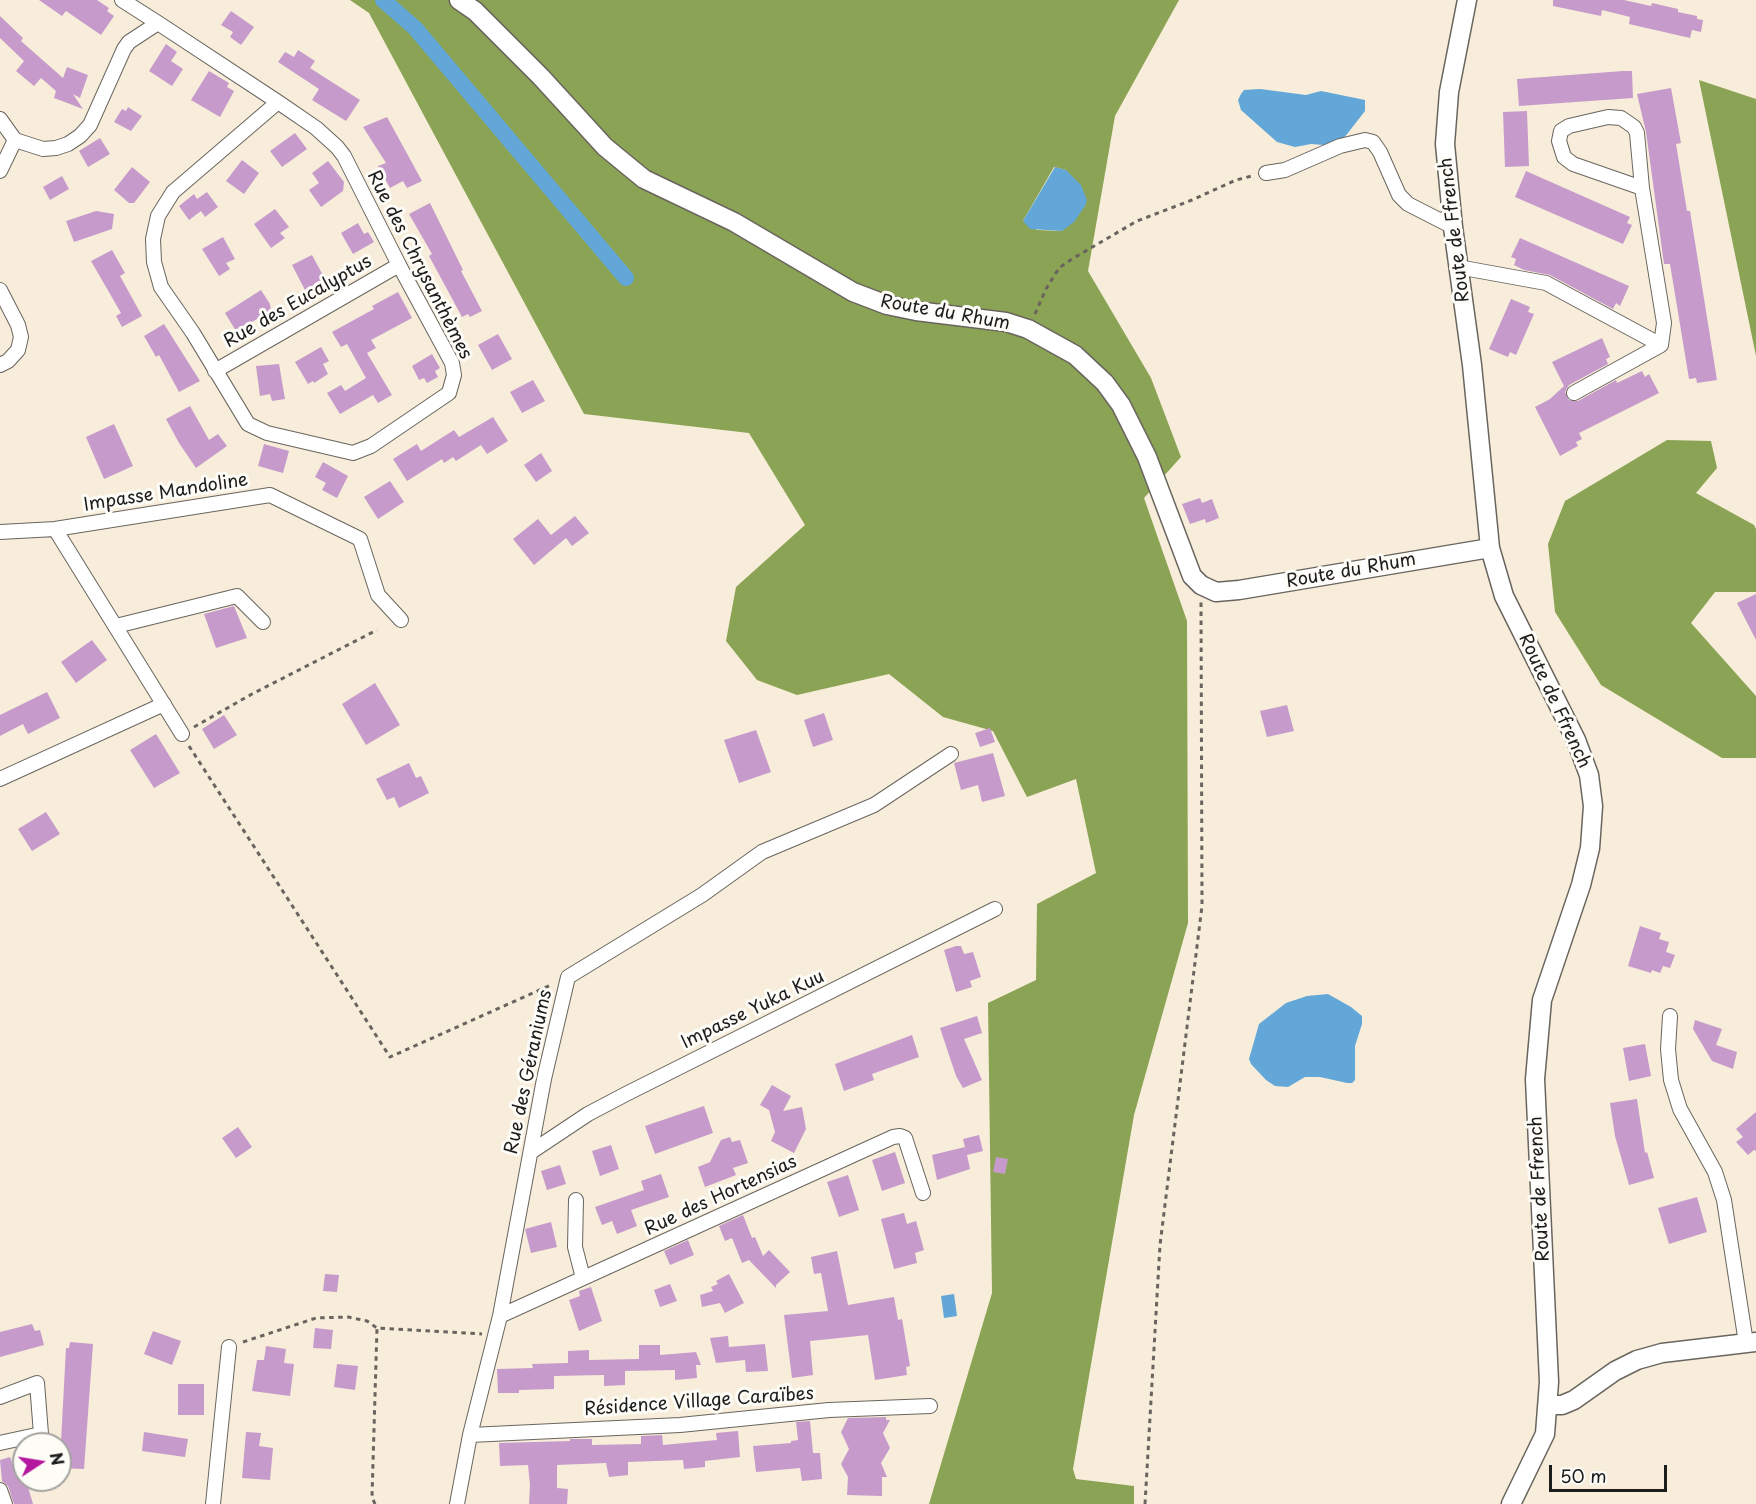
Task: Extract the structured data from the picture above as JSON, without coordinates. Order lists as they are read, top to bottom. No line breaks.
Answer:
{"streets":{"street":["Route de Ffrench","Rue des Chrysanthèmes","Rue des Eucalyptus","Route du Rhum","Impasse Mandoline","Impasse Yuka Kuu","Rue des Géraniums","Rue des Hortensias","Résidence Village Caraïbes"]},"crossings":[["Route de Ffrench","Route du Rhum"],["Rue des Chrysanthèmes","Rue des Eucalyptus"],["Impasse Yuka Kuu","Rue des Géraniums"],["Rue des Géraniums","Rue des Hortensias"],["Rue des Géraniums","Résidence Village Caraïbes"]],"scale_bar":"50 m","north":"right"}
